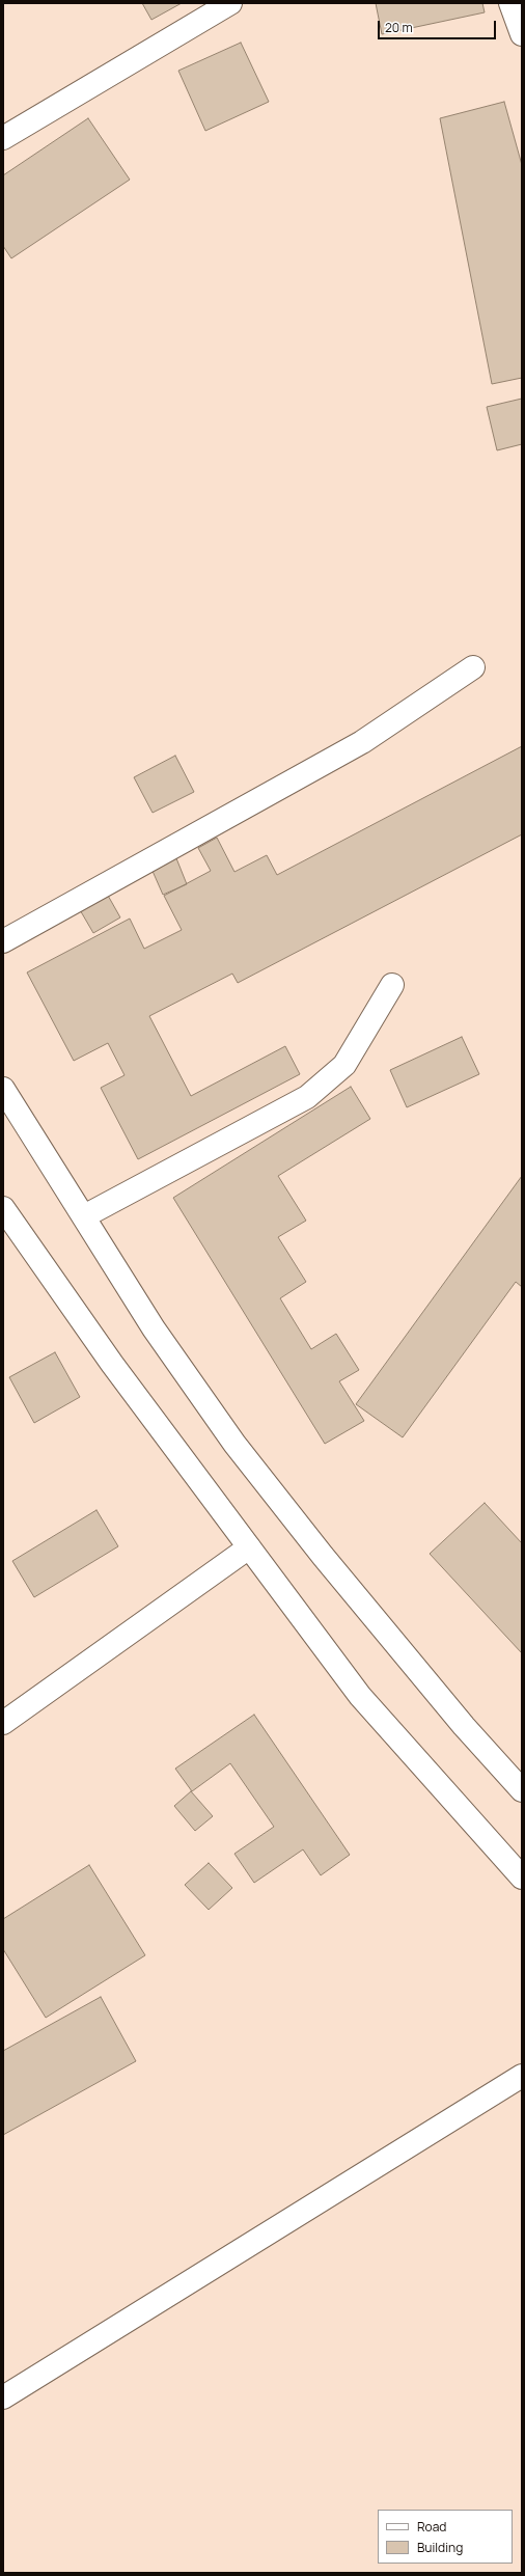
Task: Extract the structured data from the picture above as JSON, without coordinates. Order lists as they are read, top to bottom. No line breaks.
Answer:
{"legend":["Road","Building"],"scale_bar":"20 m"}
